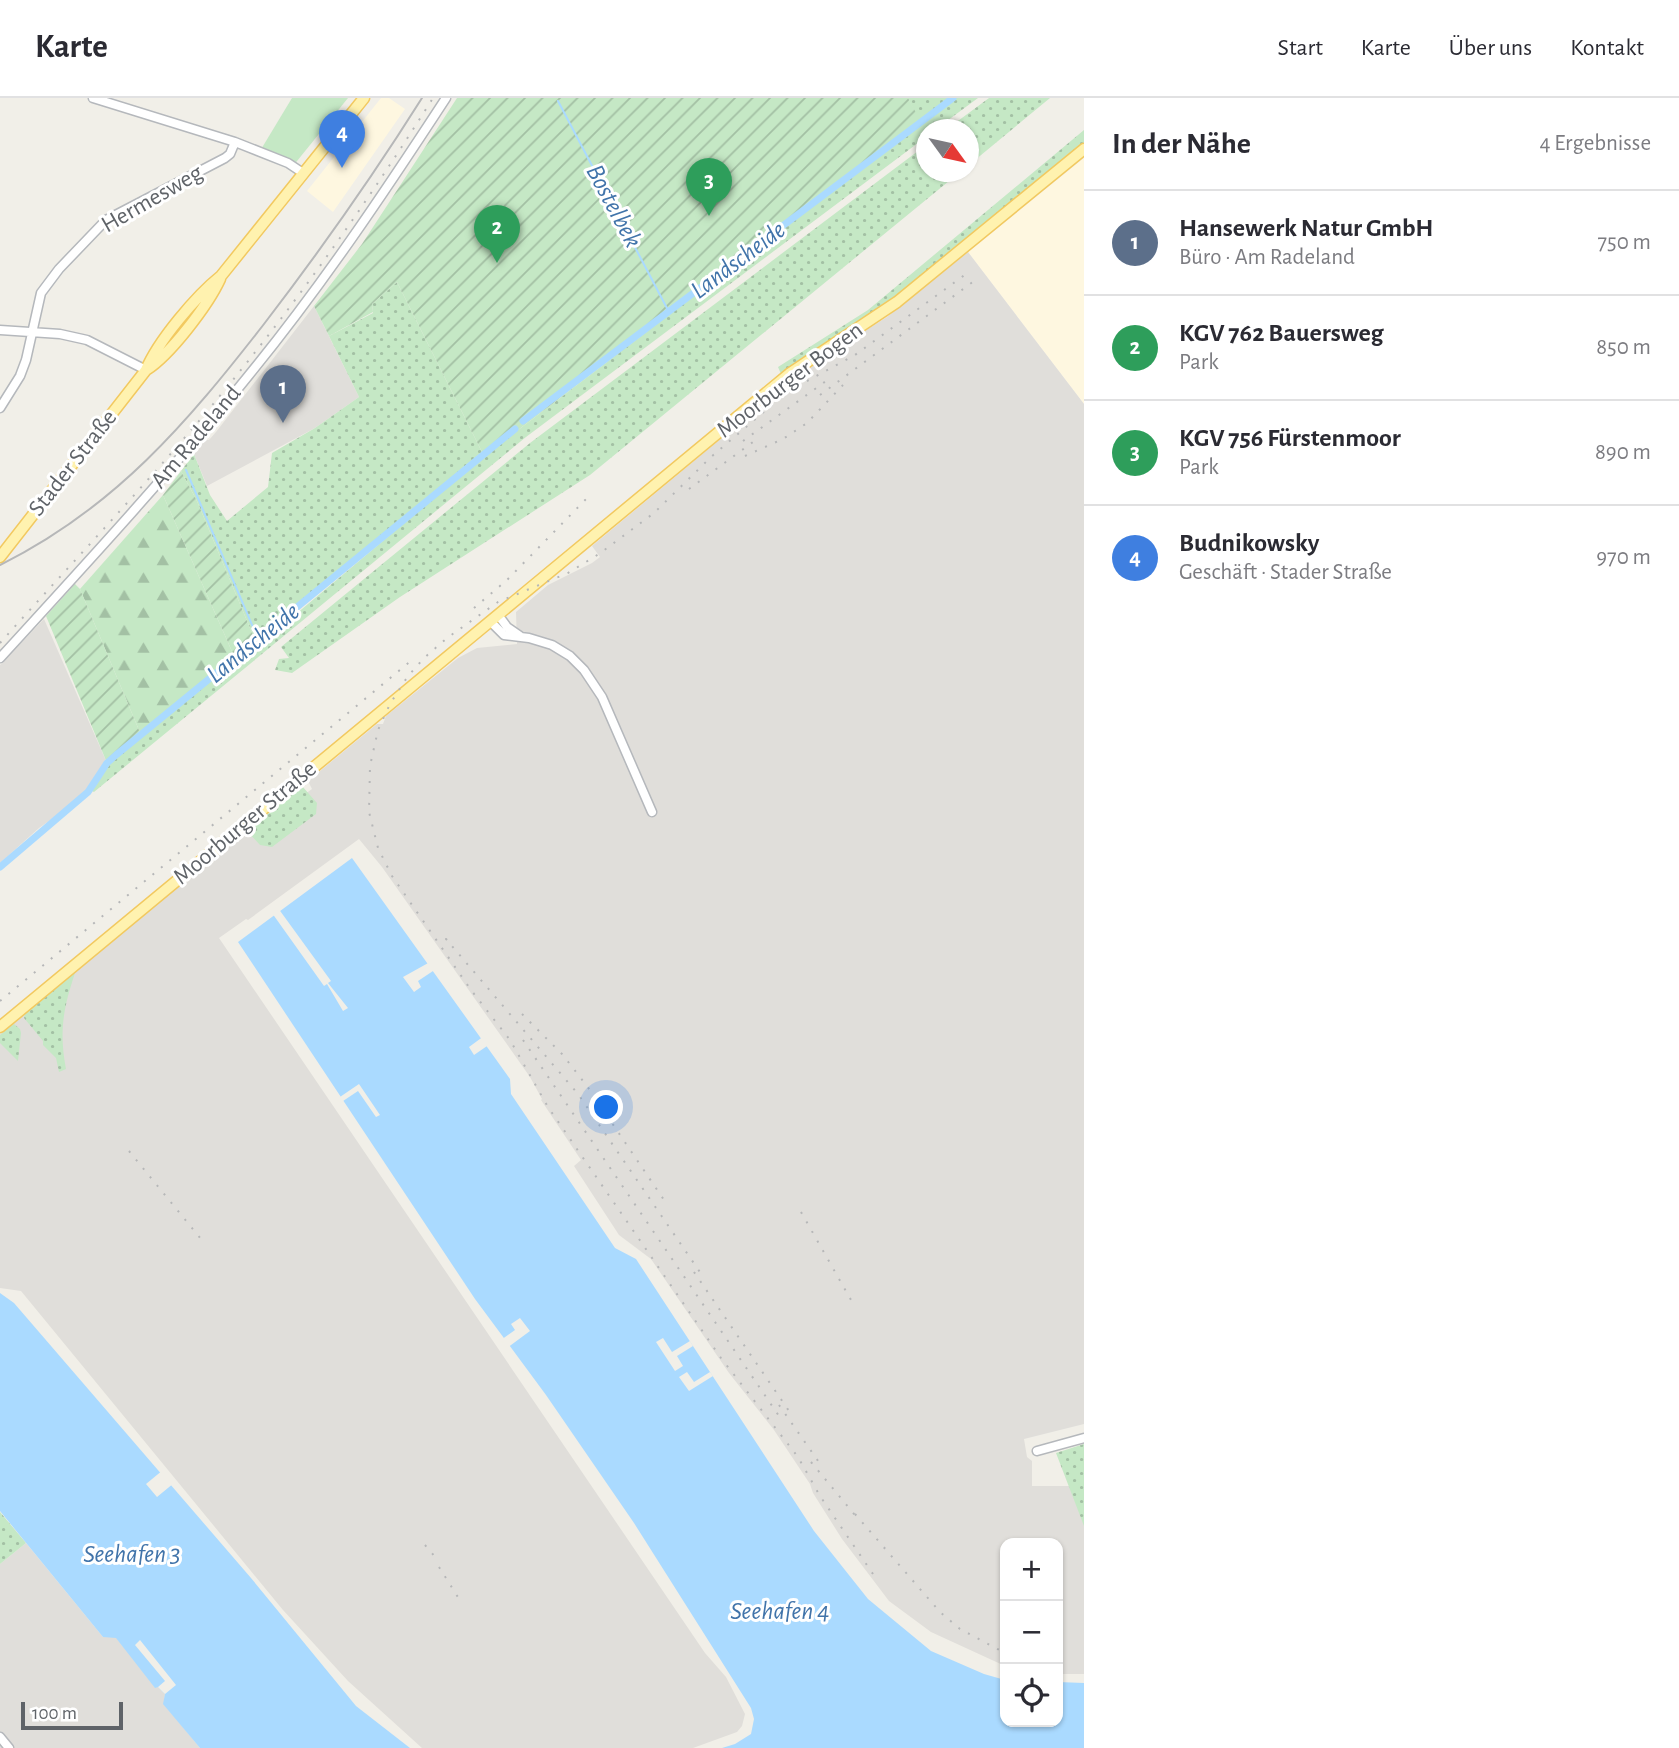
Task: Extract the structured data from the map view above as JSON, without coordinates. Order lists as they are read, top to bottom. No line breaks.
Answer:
{"streets":{"main road":["Moorburger Bogen","Stader Straße","Moorburger Straße"],"street":["Hermesweg","Am Radeland"]},"crossings":[["Moorburger Bogen","Moorburger Straße"]],"water":["Bostelbek","Landscheide","Seehafen 3","Seehafen 4"],"scale_bar":"100 m","north":"bottom right","page":{"header":"Karte","nav":["Start","Karte","Über uns","Kontakt"],"heading":["In der Nähe","4 Ergebnisse"],"pins":["4","3","2","1"],"list":[{"mark":"1","name":"Hansewerk Natur GmbH","note":"Büro · Am Radeland","value":"750 m"},{"mark":"2","name":"KGV 762 Bauersweg","note":"Park","value":"850 m"},{"mark":"3","name":"KGV 756 Fürstenmoor","note":"Park","value":"890 m"},{"mark":"4","name":"Budnikowsky","note":"Geschäft · Stader Straße","value":"970 m"}],"map_buttons":["+","−"],"scale":"100 m"}}
